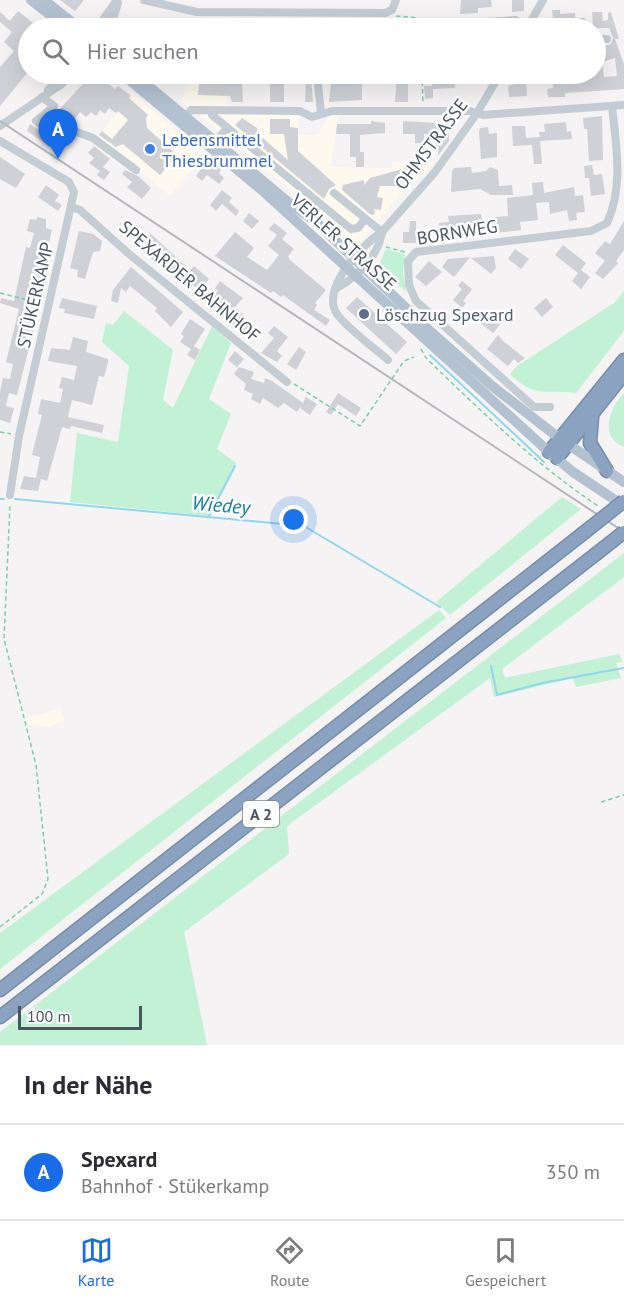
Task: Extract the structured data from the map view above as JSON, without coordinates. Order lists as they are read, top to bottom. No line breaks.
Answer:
{"streets":{"highway":["A 2"],"main road":["VERLER STRASSE"],"street":["OHMSTRASSE","BORNWEG","SPEXARDER BAHNHOF","STÜKERKAMP"]},"crossings":[["OHMSTRASSE","VERLER STRASSE"],["SPEXARDER BAHNHOF","STÜKERKAMP"]],"water":["Wiedey"],"places":["Lebensmittel Thiesbrummel","Löschzug Spexard"],"scale_bar":"100 m","page":{"search":"Hier suchen","pins":"A","scale":"100 m","heading":"In der Nähe","list":[{"mark":"A","name":"Spexard","note":"Bahnhof · Stükerkamp","value":"350 m"}],"nav":["Karte","Route","Gespeichert"]}}
